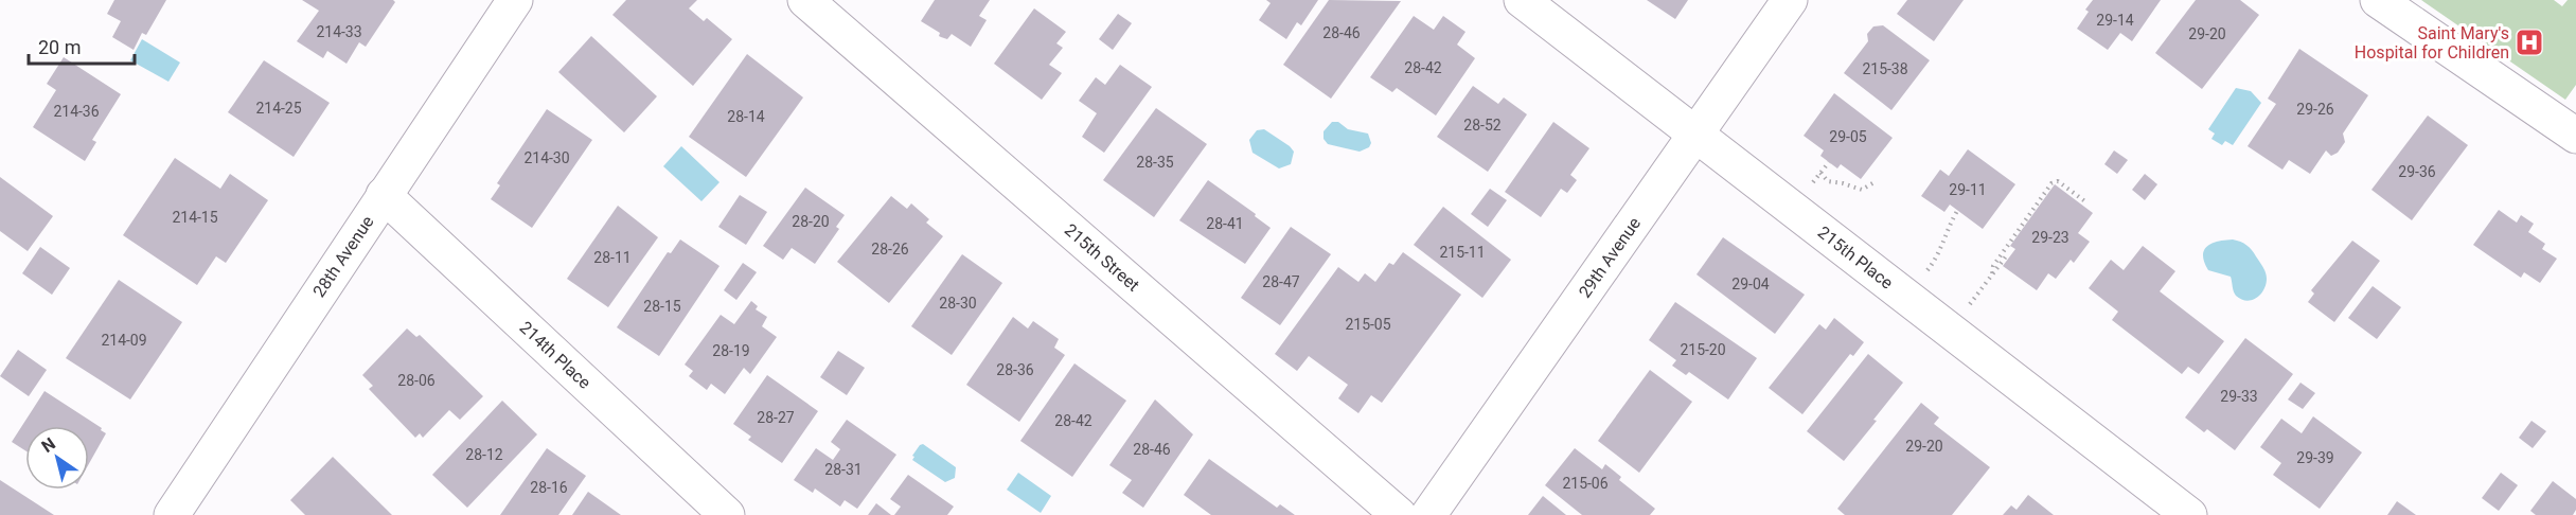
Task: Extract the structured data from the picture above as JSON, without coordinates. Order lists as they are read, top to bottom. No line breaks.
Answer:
{"streets":{"street":["28th Avenue","215th Street","29th Avenue","215th Place","214th Place"]},"crossings":[["28th Avenue","214th Place"],["29th Avenue","215th Place"]],"places":{"hospital":["Saint Mary's Hospital for Children"]},"house_numbers":["29-14","214-33","28-46","29-20","28-42","215-38","214-25","29-26","214-36","28-14","28-52","29-05","214-30","28-35","29-36","29-11","214-15","28-20","28-41","29-23","28-26","215-11","28-11","28-47","29-04","28-30","28-15","215-05","214-09","215-20","28-19","28-36","28-06","29-33","28-27","28-42","29-20","28-46","28-12","29-39","28-31","215-06","28-16"],"scale_bar":"20 m","north":"top left"}
